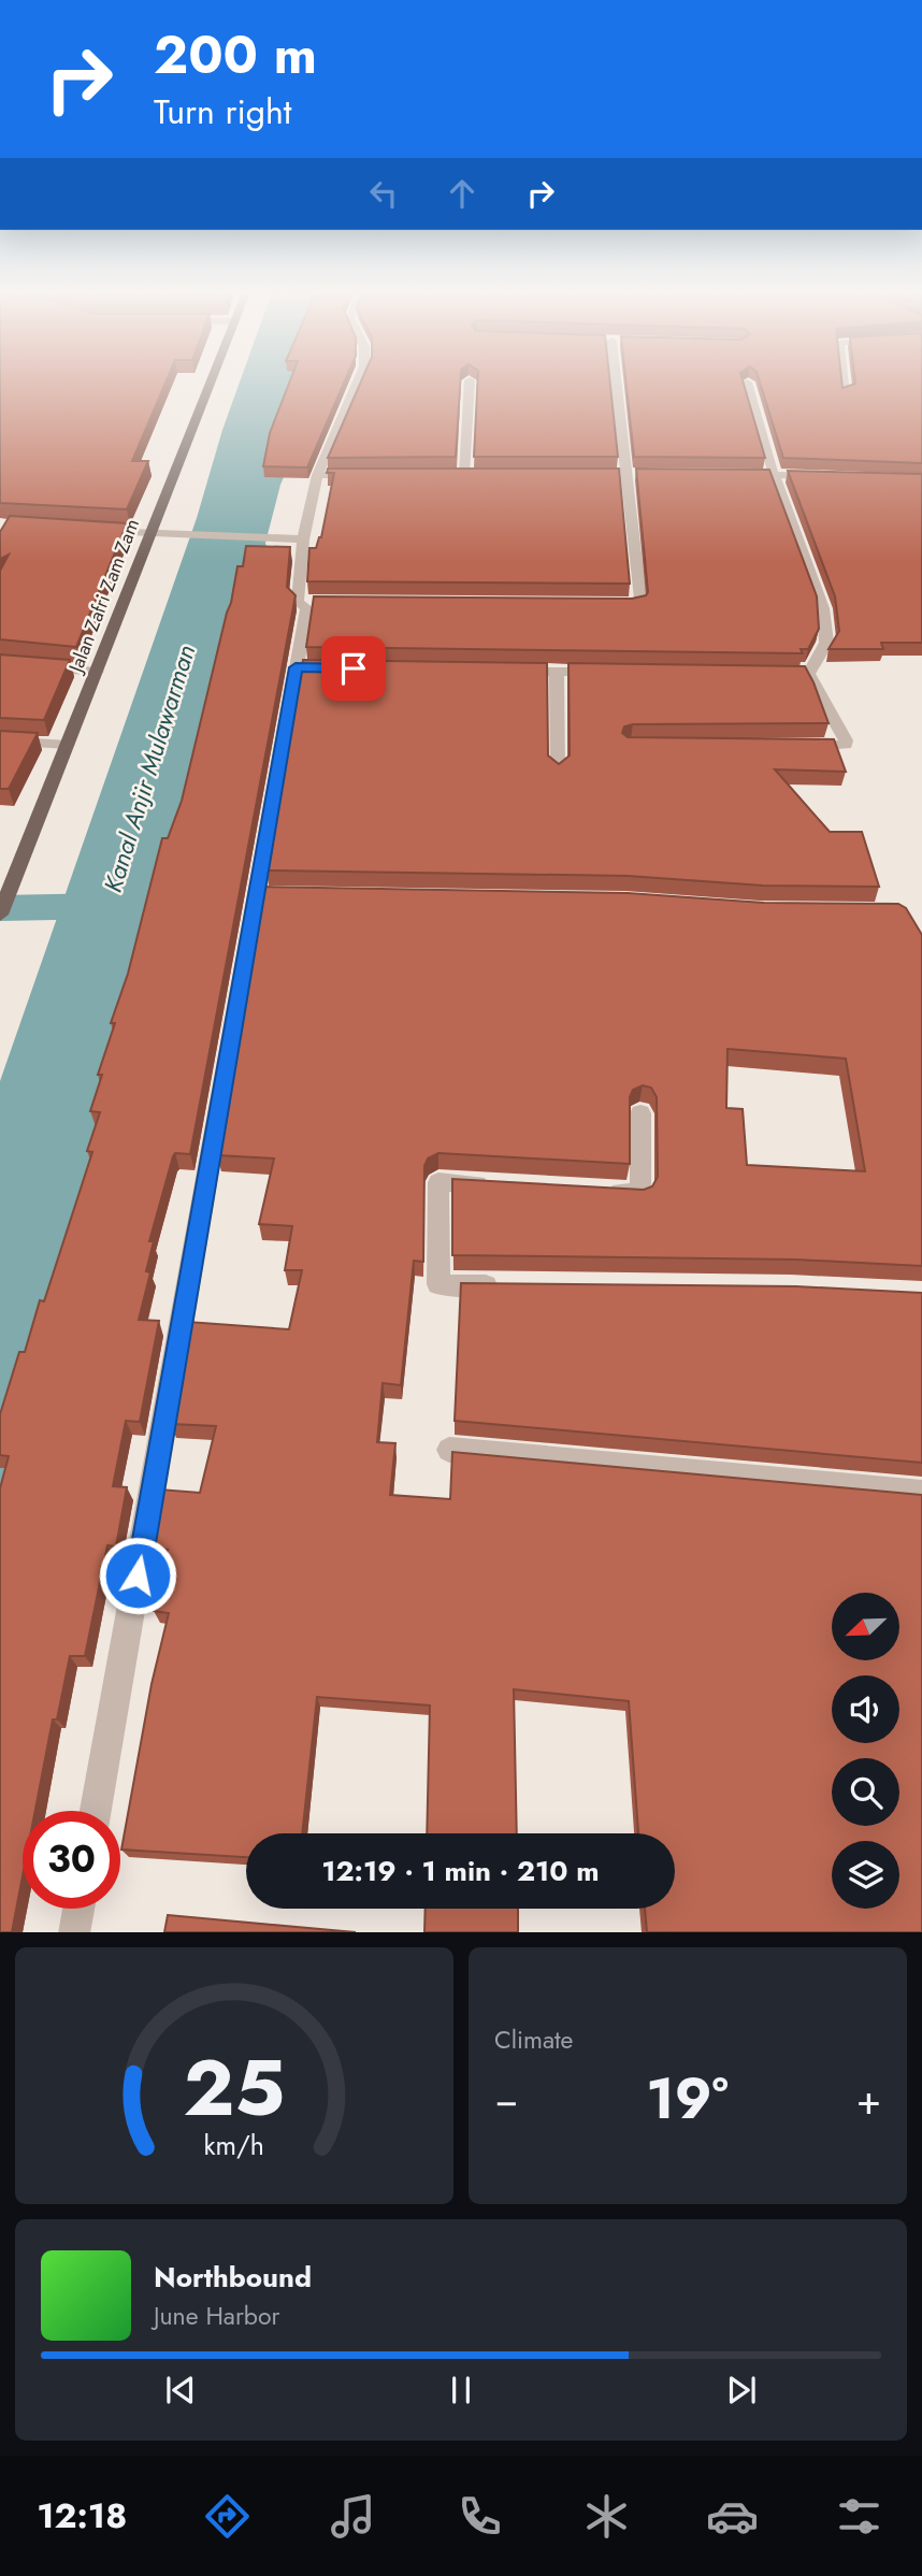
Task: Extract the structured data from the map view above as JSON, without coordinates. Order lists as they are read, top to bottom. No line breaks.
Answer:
{"streets":{"main road":["Jalan Zafri Zam Zam"]},"water":["Kanal Anjir Mulawarman"],"north":"bottom left","page":{"turn":["200 m","Turn right"],"limit":"30","trip":"12:19 · 1 min · 210 m","tile":"Climate","heat":["−","19°","+"],"song":["Northbound","June Harbor"],"tabs":"12:18","gauge":["25","km/h"]}}
